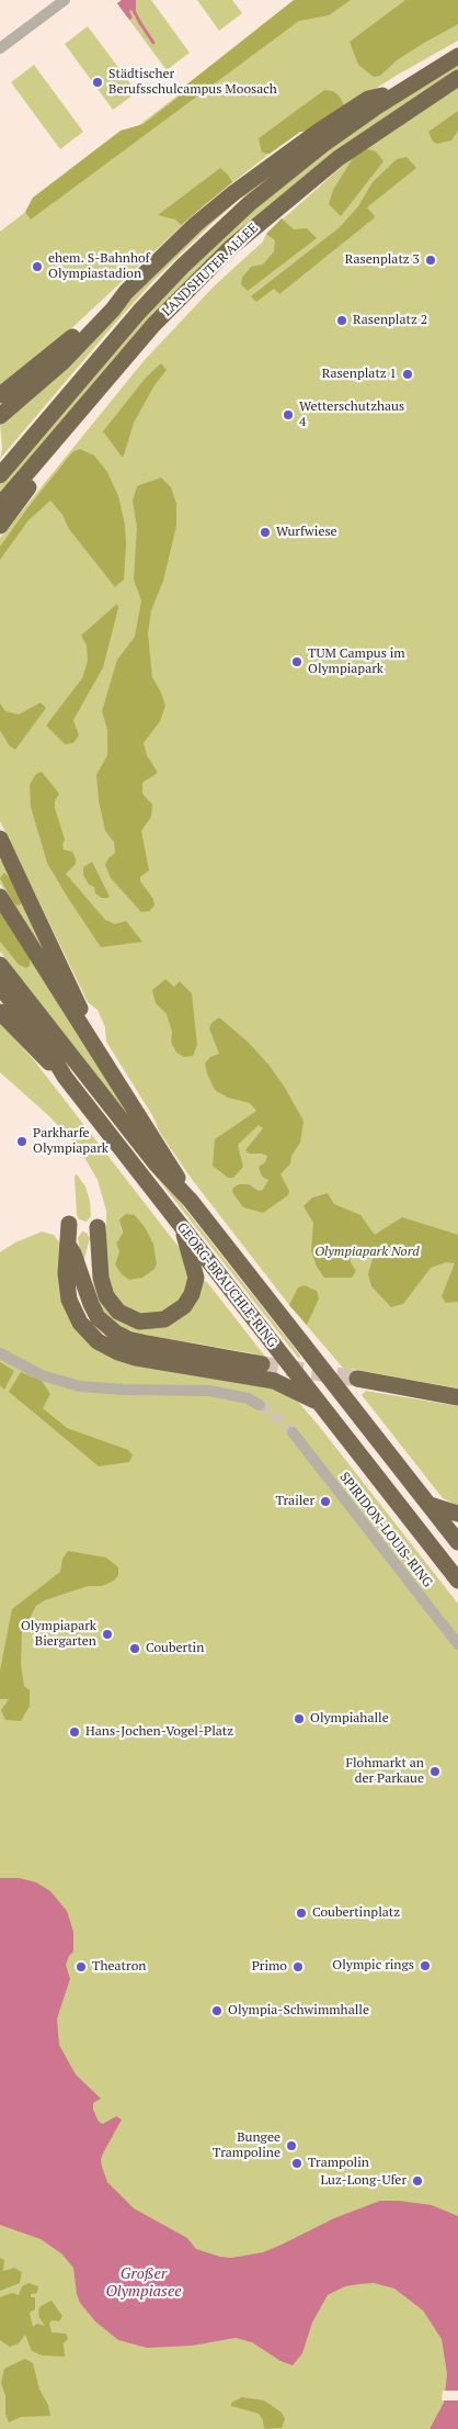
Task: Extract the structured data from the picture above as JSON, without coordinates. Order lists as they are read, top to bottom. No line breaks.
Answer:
{"streets":{"highway":["LANDSHUTER ALLEE","GEORG-BRAUCHLE-RING"],"street":["SPIRIDON-LOUIS-RING"]},"water":["Großer Olympiasee"],"parks":["Olympiapark Nord"],"places":["Städtischer Berufsschulcampus Moosach","Rasenplatz 3","ehem. S-Bahnhof Olympiastadion","Rasenplatz 2","Rasenplatz 1","Wetterschutzhaus 4","Wurfwiese","TUM Campus im Olympiapark","Parkharfe Olympiapark","Trailer","Olympiapark Biergarten","Coubertin","Olympiahalle","Hans-Jochen-Vogel-Platz","Flohmarkt an der Parkaue","Coubertinplatz","Olympic rings","Theatron","Primo","Olympia-Schwimmhalle","Bungee Trampoline","Trampolin","Luz-Long-Ufer"]}
